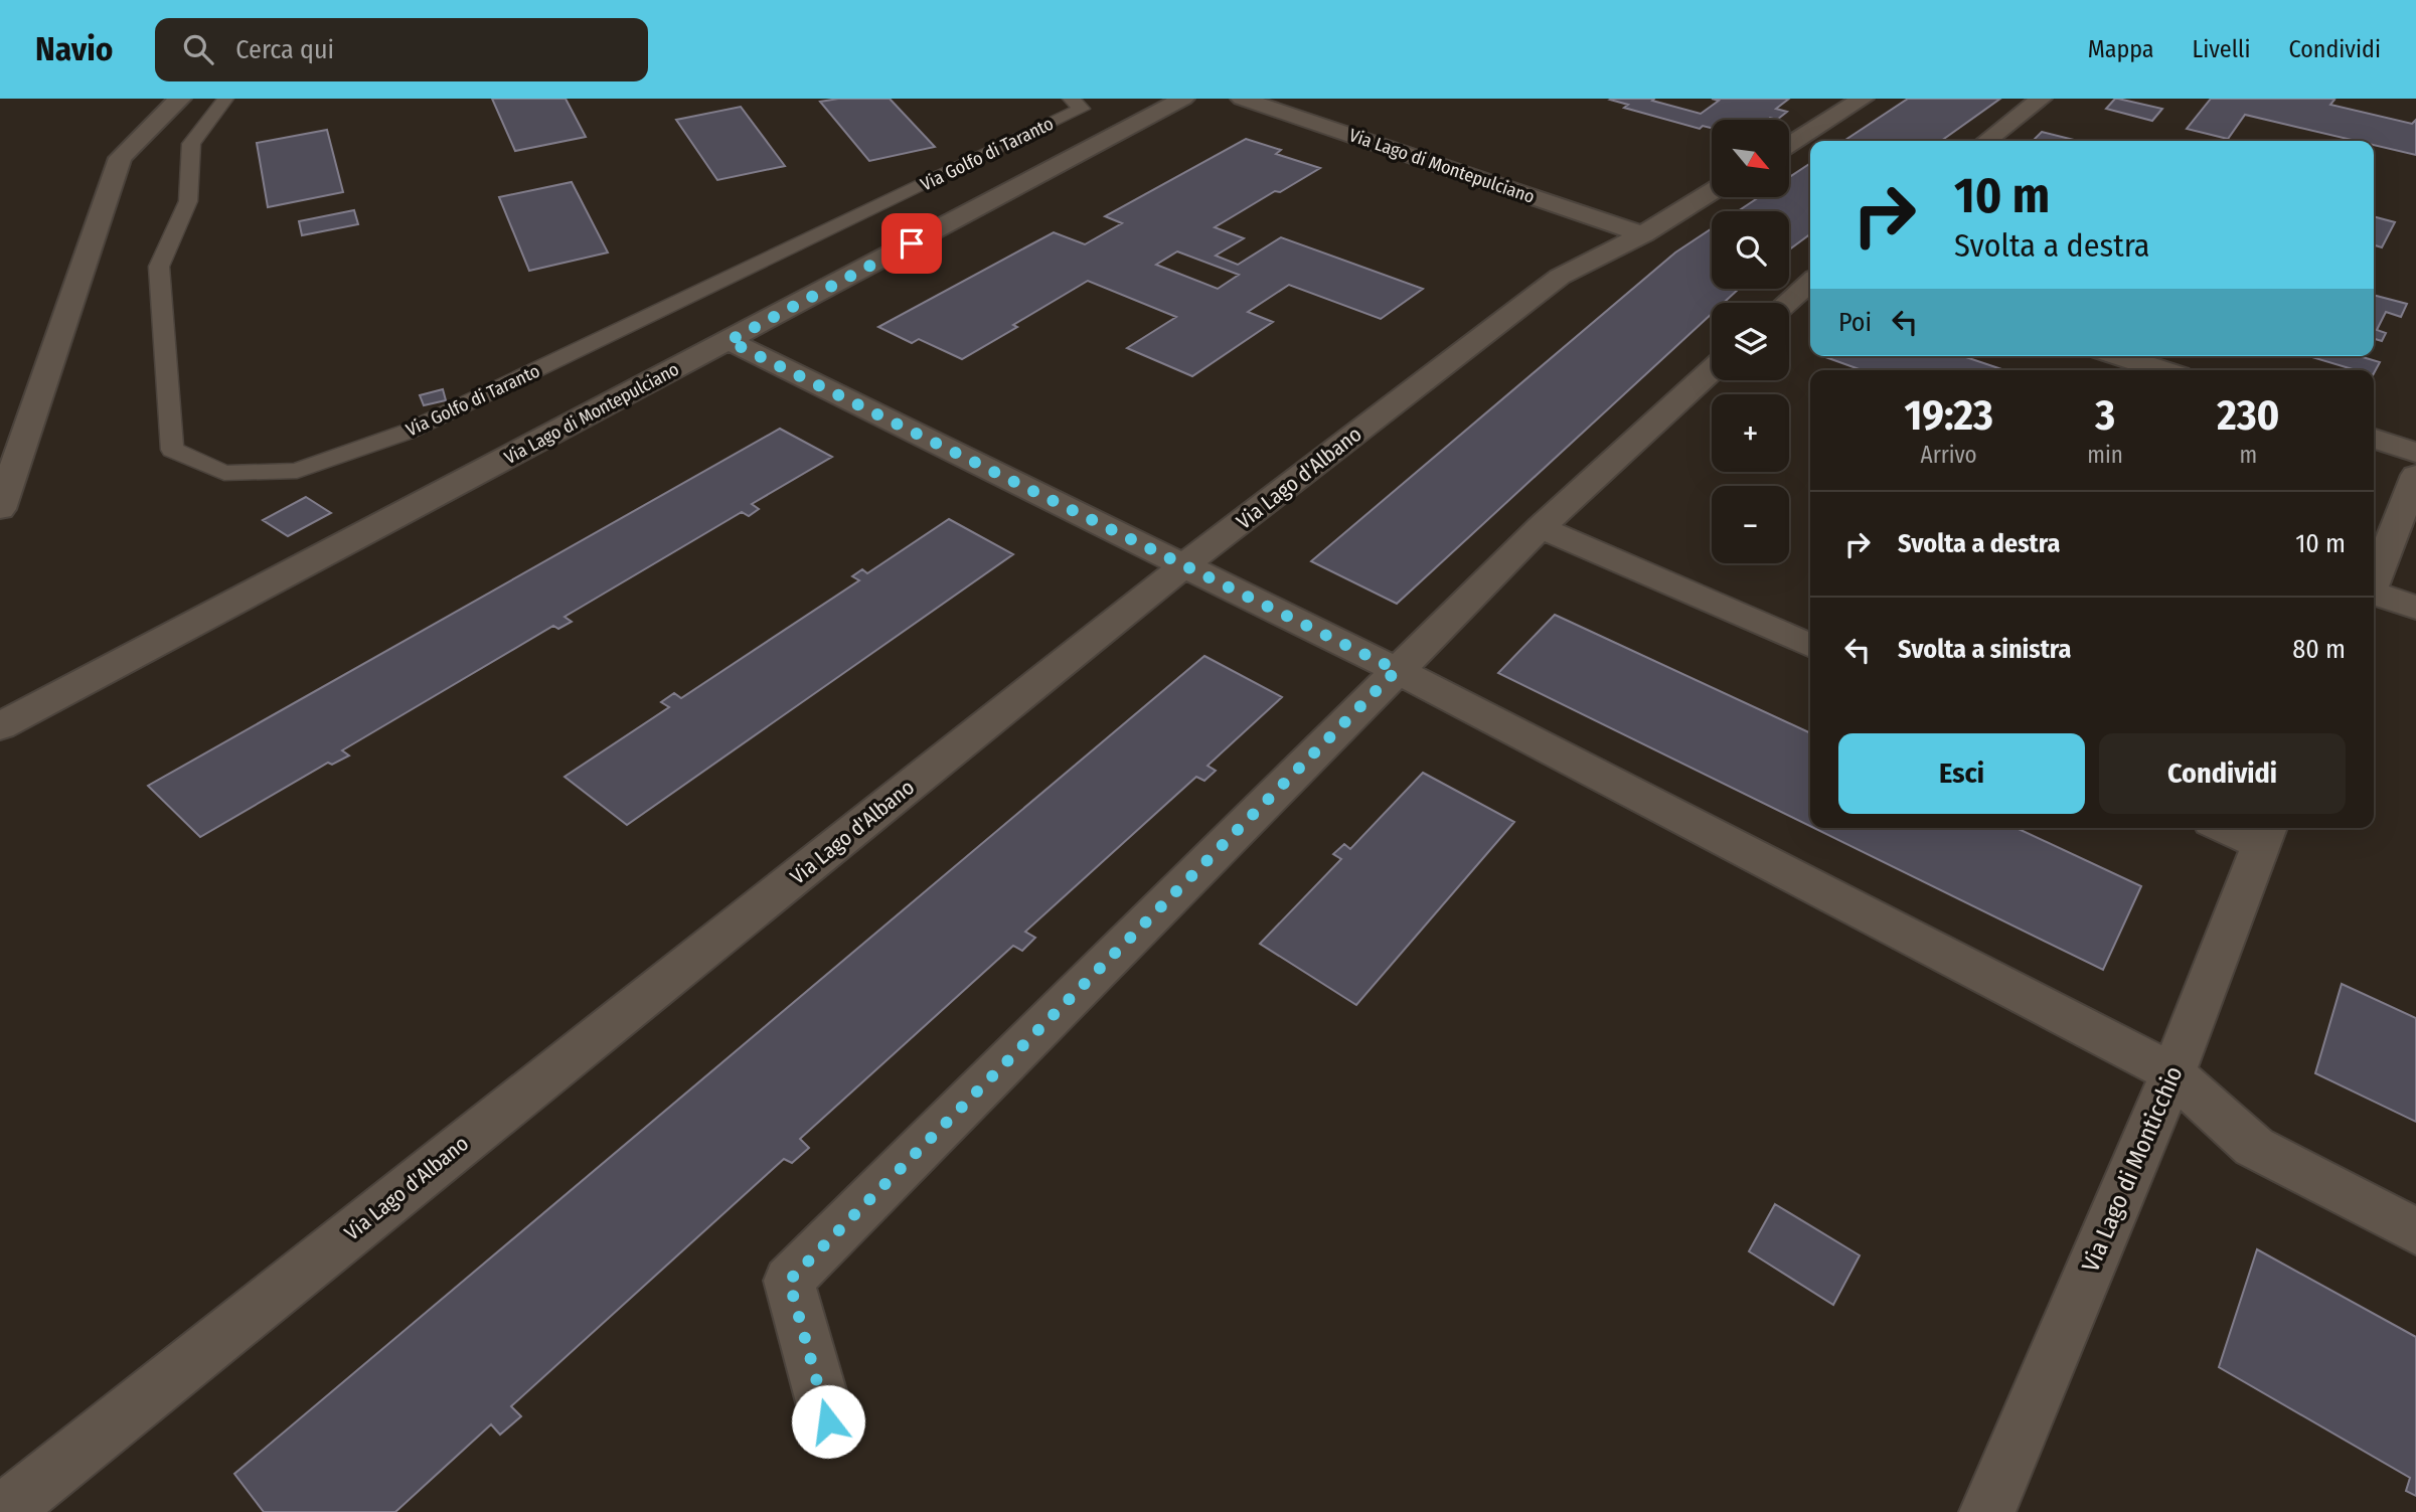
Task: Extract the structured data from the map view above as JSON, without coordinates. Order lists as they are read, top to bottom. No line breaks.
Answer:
{"streets":{"street":["Via Lago di Montepulciano","Via Lago d'Albano","Via Lago di Monticchio"],"lane":["Via Golfo di Taranto"]},"crossings":[["Via Lago di Montepulciano","Via Lago d'Albano"]],"north":"bottom right","page":{"header":"Navio","search":"Cerca qui","nav":["Mappa","Livelli","Condividi"],"map_buttons":["+","−"],"turn":["10 m","Svolta a destra"],"then":"Poi","eta":["19:23","Arrivo","3","min","230","m"],"list":[{"name":"Svolta a destra","value":"10 m"},{"name":"Svolta a sinistra","value":"80 m"}],"buttons":["Esci","Condividi"]}}
